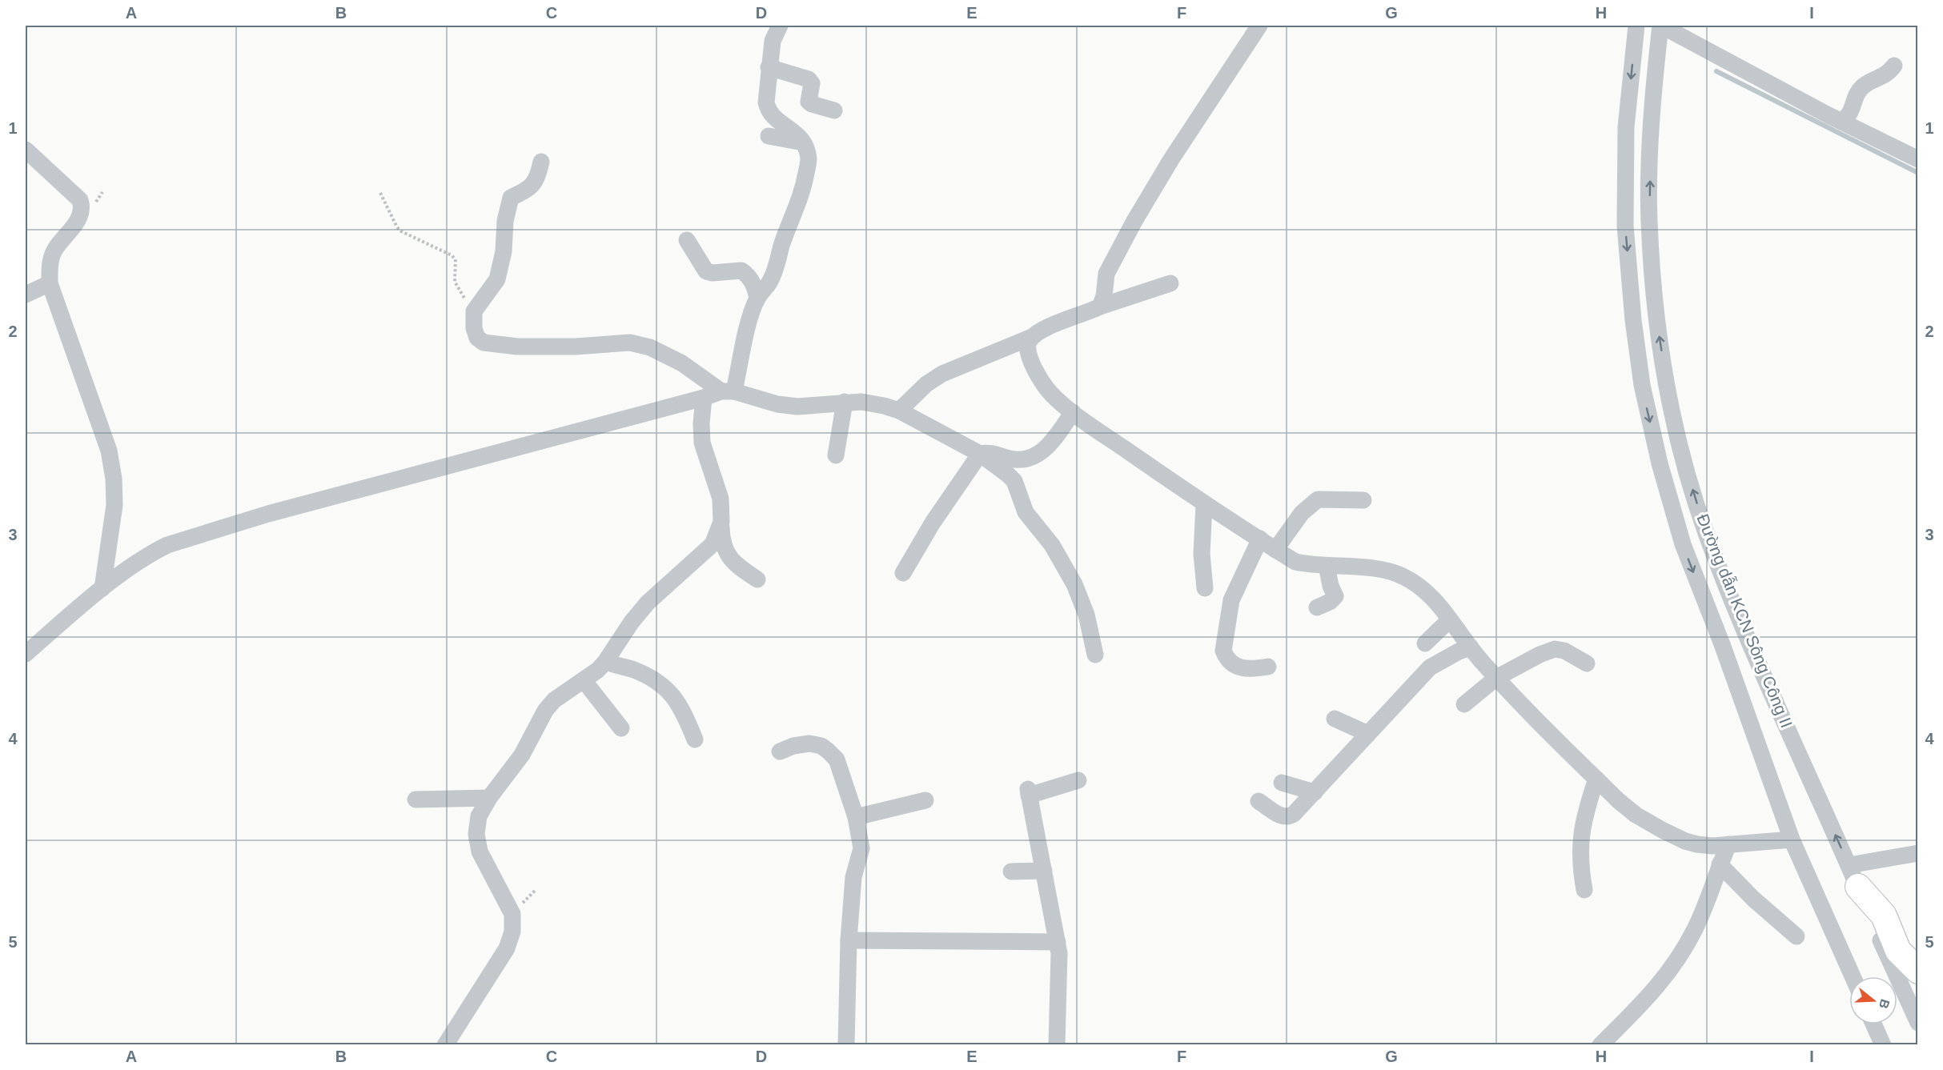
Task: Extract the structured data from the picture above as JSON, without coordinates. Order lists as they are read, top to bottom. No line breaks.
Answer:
{"streets":{"street":["Đường dẫn KCN Sông Công II"]},"north":"right","grid":{"columns":["A","B","C","D","E","F","G","H","I"],"rows":["1","2","3","4","5"]}}
